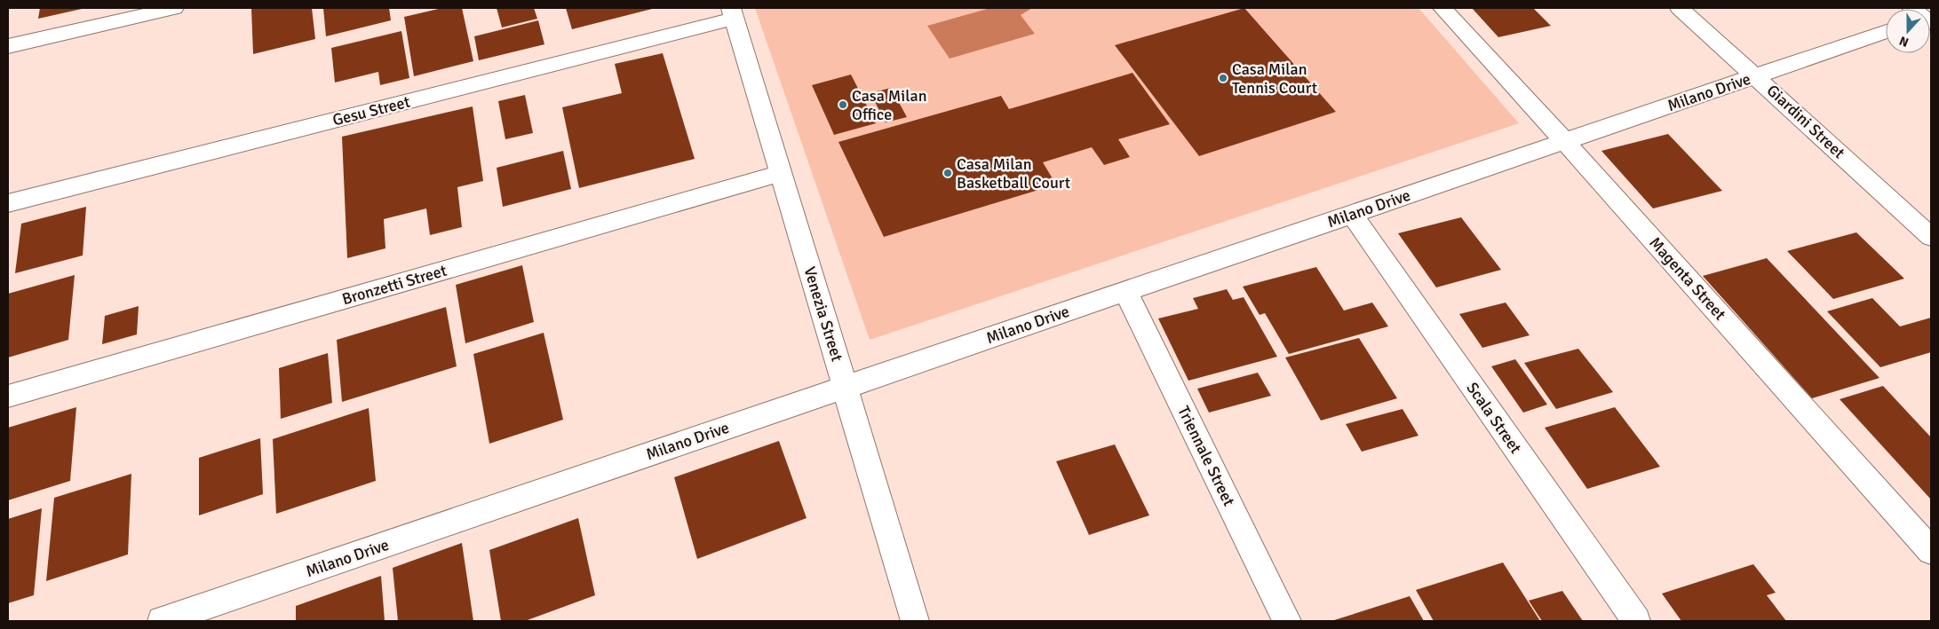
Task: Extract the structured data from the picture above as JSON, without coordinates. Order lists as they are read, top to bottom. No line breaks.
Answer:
{"streets":{"street":["Milano Drive","Gesu Street","Giardini Street","Magenta Street","Bronzetti Street","Venezia Street","Scala Street","Triennale Street"]},"crossings":[["Milano Drive","Giardini Street"],["Milano Drive","Magenta Street"],["Milano Drive","Venezia Street"],["Milano Drive","Scala Street"],["Milano Drive","Triennale Street"],["Gesu Street","Venezia Street"],["Bronzetti Street","Venezia Street"]],"places":["Casa Milan Tennis Court","Casa Milan Office","Casa Milan Basketball Court"],"north":"bottom"}
